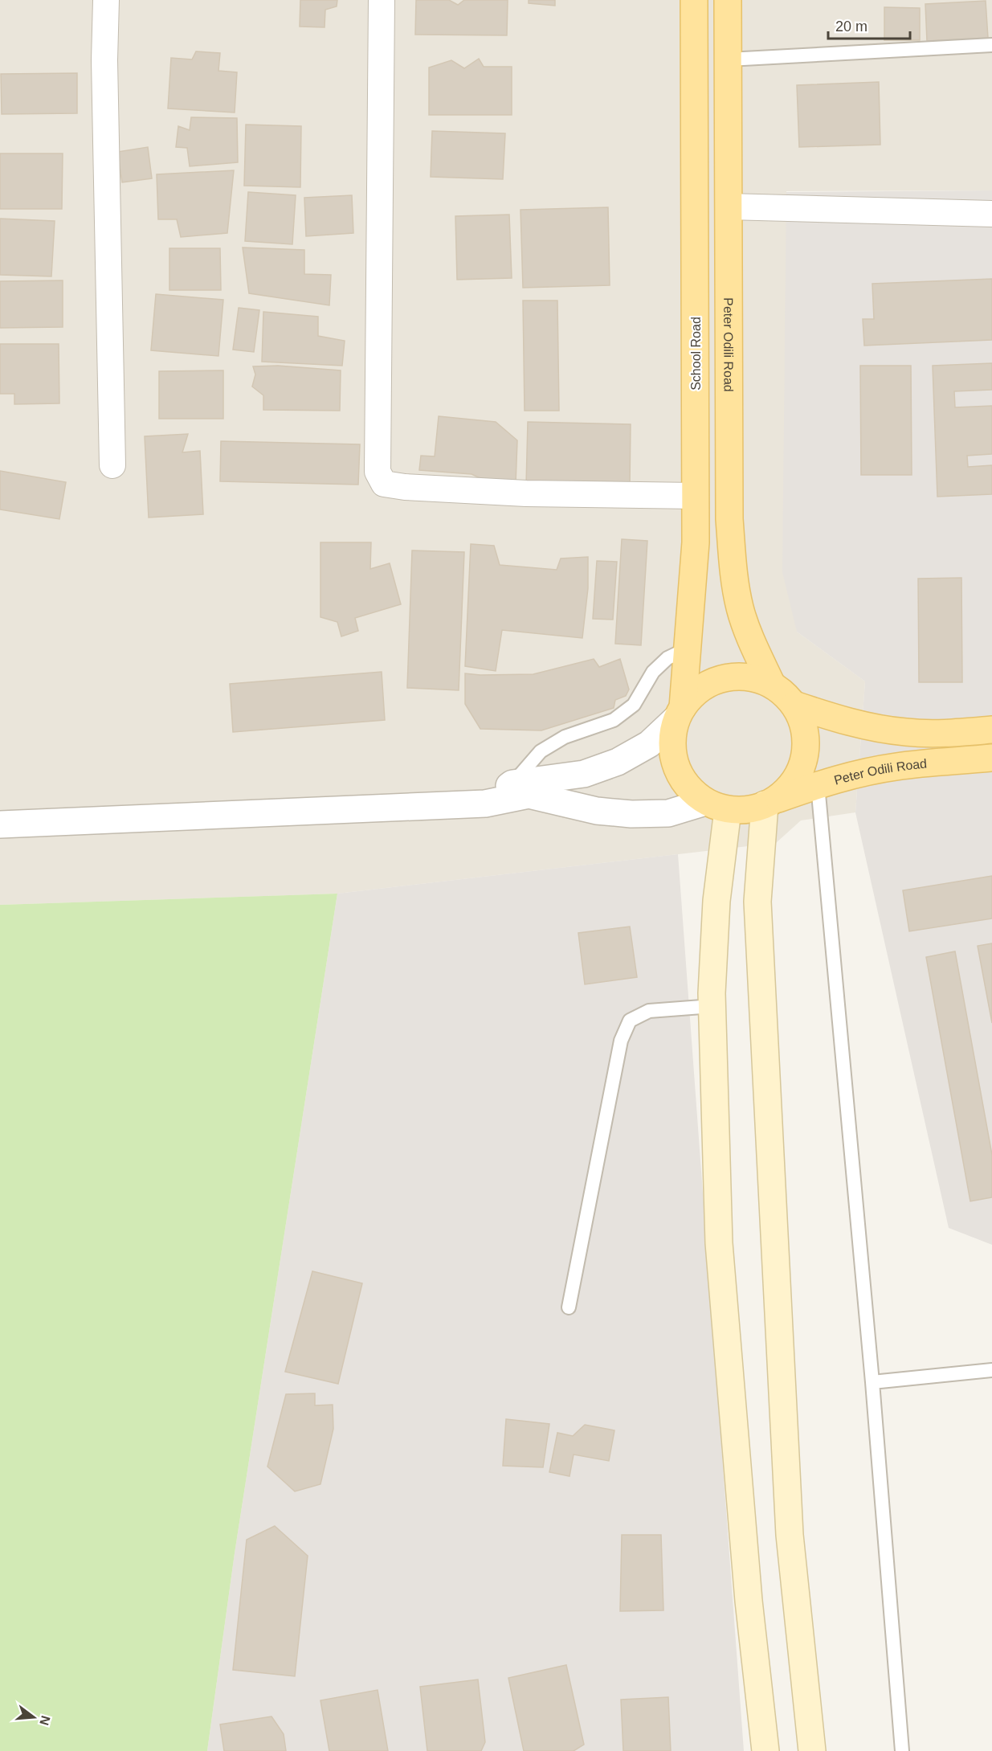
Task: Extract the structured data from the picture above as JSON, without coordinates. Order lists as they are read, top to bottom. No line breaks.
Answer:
{"streets":{"main road":["Peter Odili Road","School Road"]},"crossings":[["Peter Odili Road","School Road"]],"scale_bar":"20 m","north":"right"}
